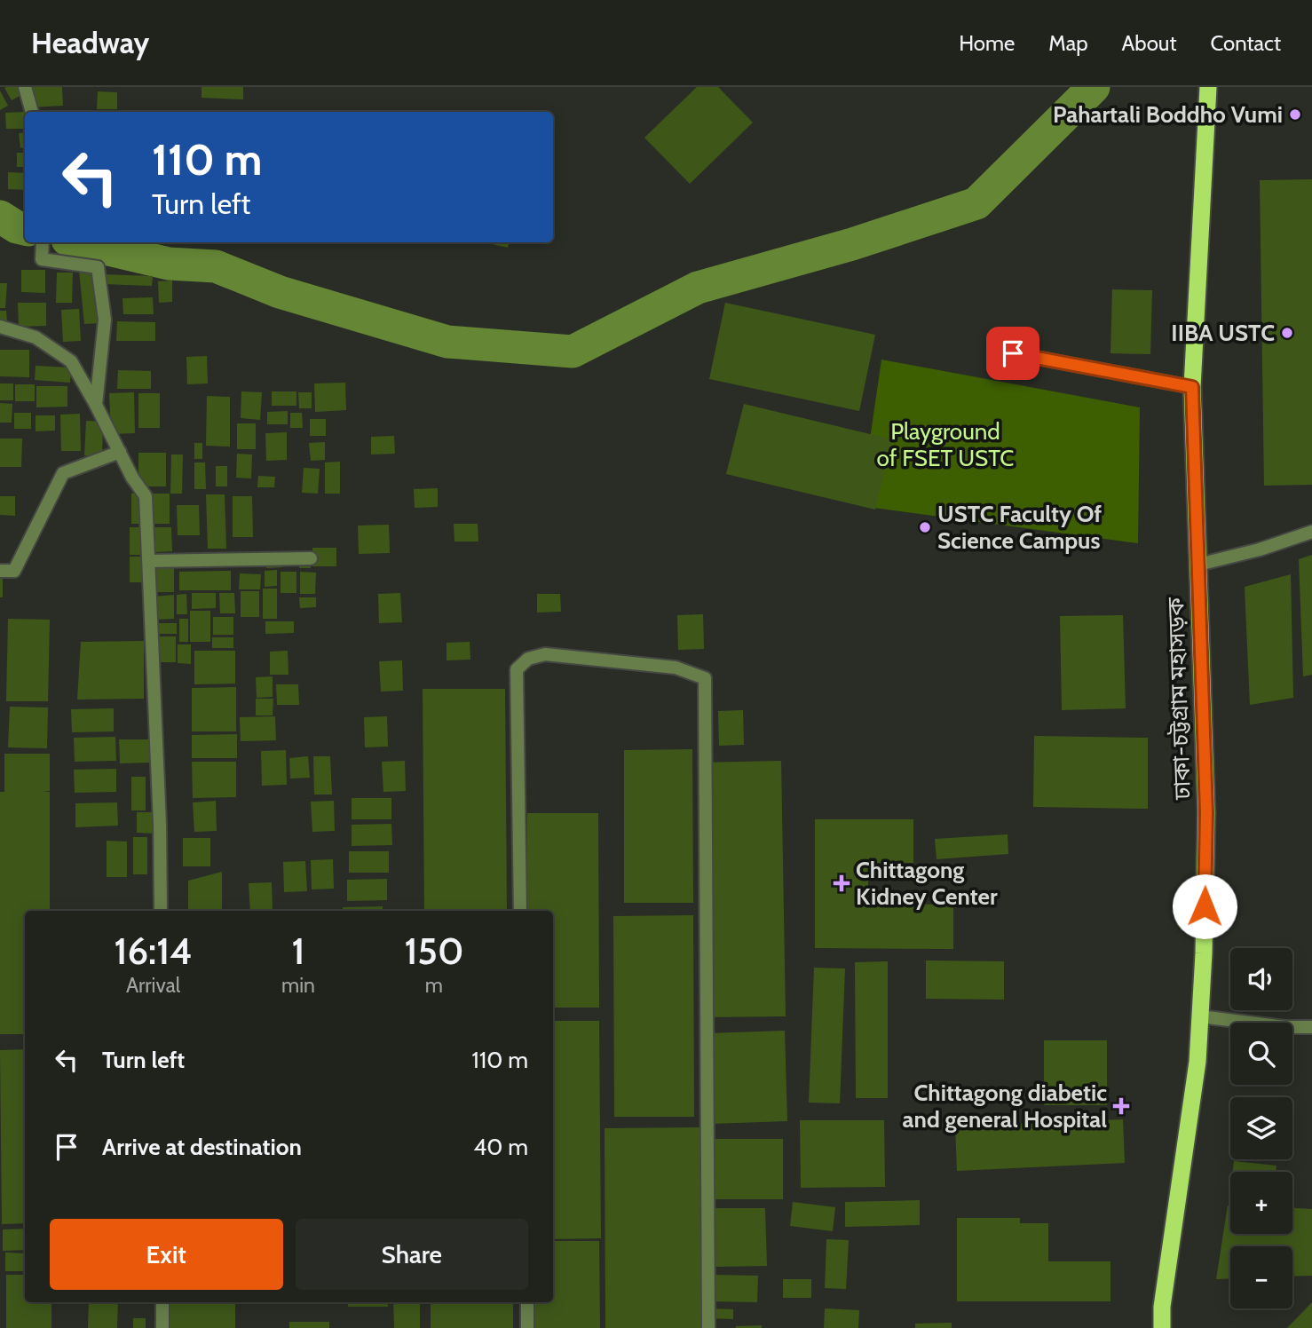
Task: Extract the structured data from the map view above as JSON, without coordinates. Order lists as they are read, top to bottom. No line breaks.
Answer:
{"streets":{"highway":["ঢাকা-চট্টগ্রাম মহাসড়ক"]},"parks":["Playground of FSET USTC"],"places":{"other":["Pahartali Boddho Vumi","IIBA USTC","USTC Faculty Of Science Campus"],"health":["Chittagong Kidney Center","Chittagong diabetic and general Hospital"]},"page":{"header":"Headway","nav":["Home","Map","About","Contact"],"turn":["110 m","Turn left"],"eta":["16:14","Arrival","1","min","150","m"],"map_buttons":["+","−"],"list":[{"name":"Turn left","value":"110 m"},{"name":"Arrive at destination","value":"40 m"}],"buttons":["Exit","Share"]}}
